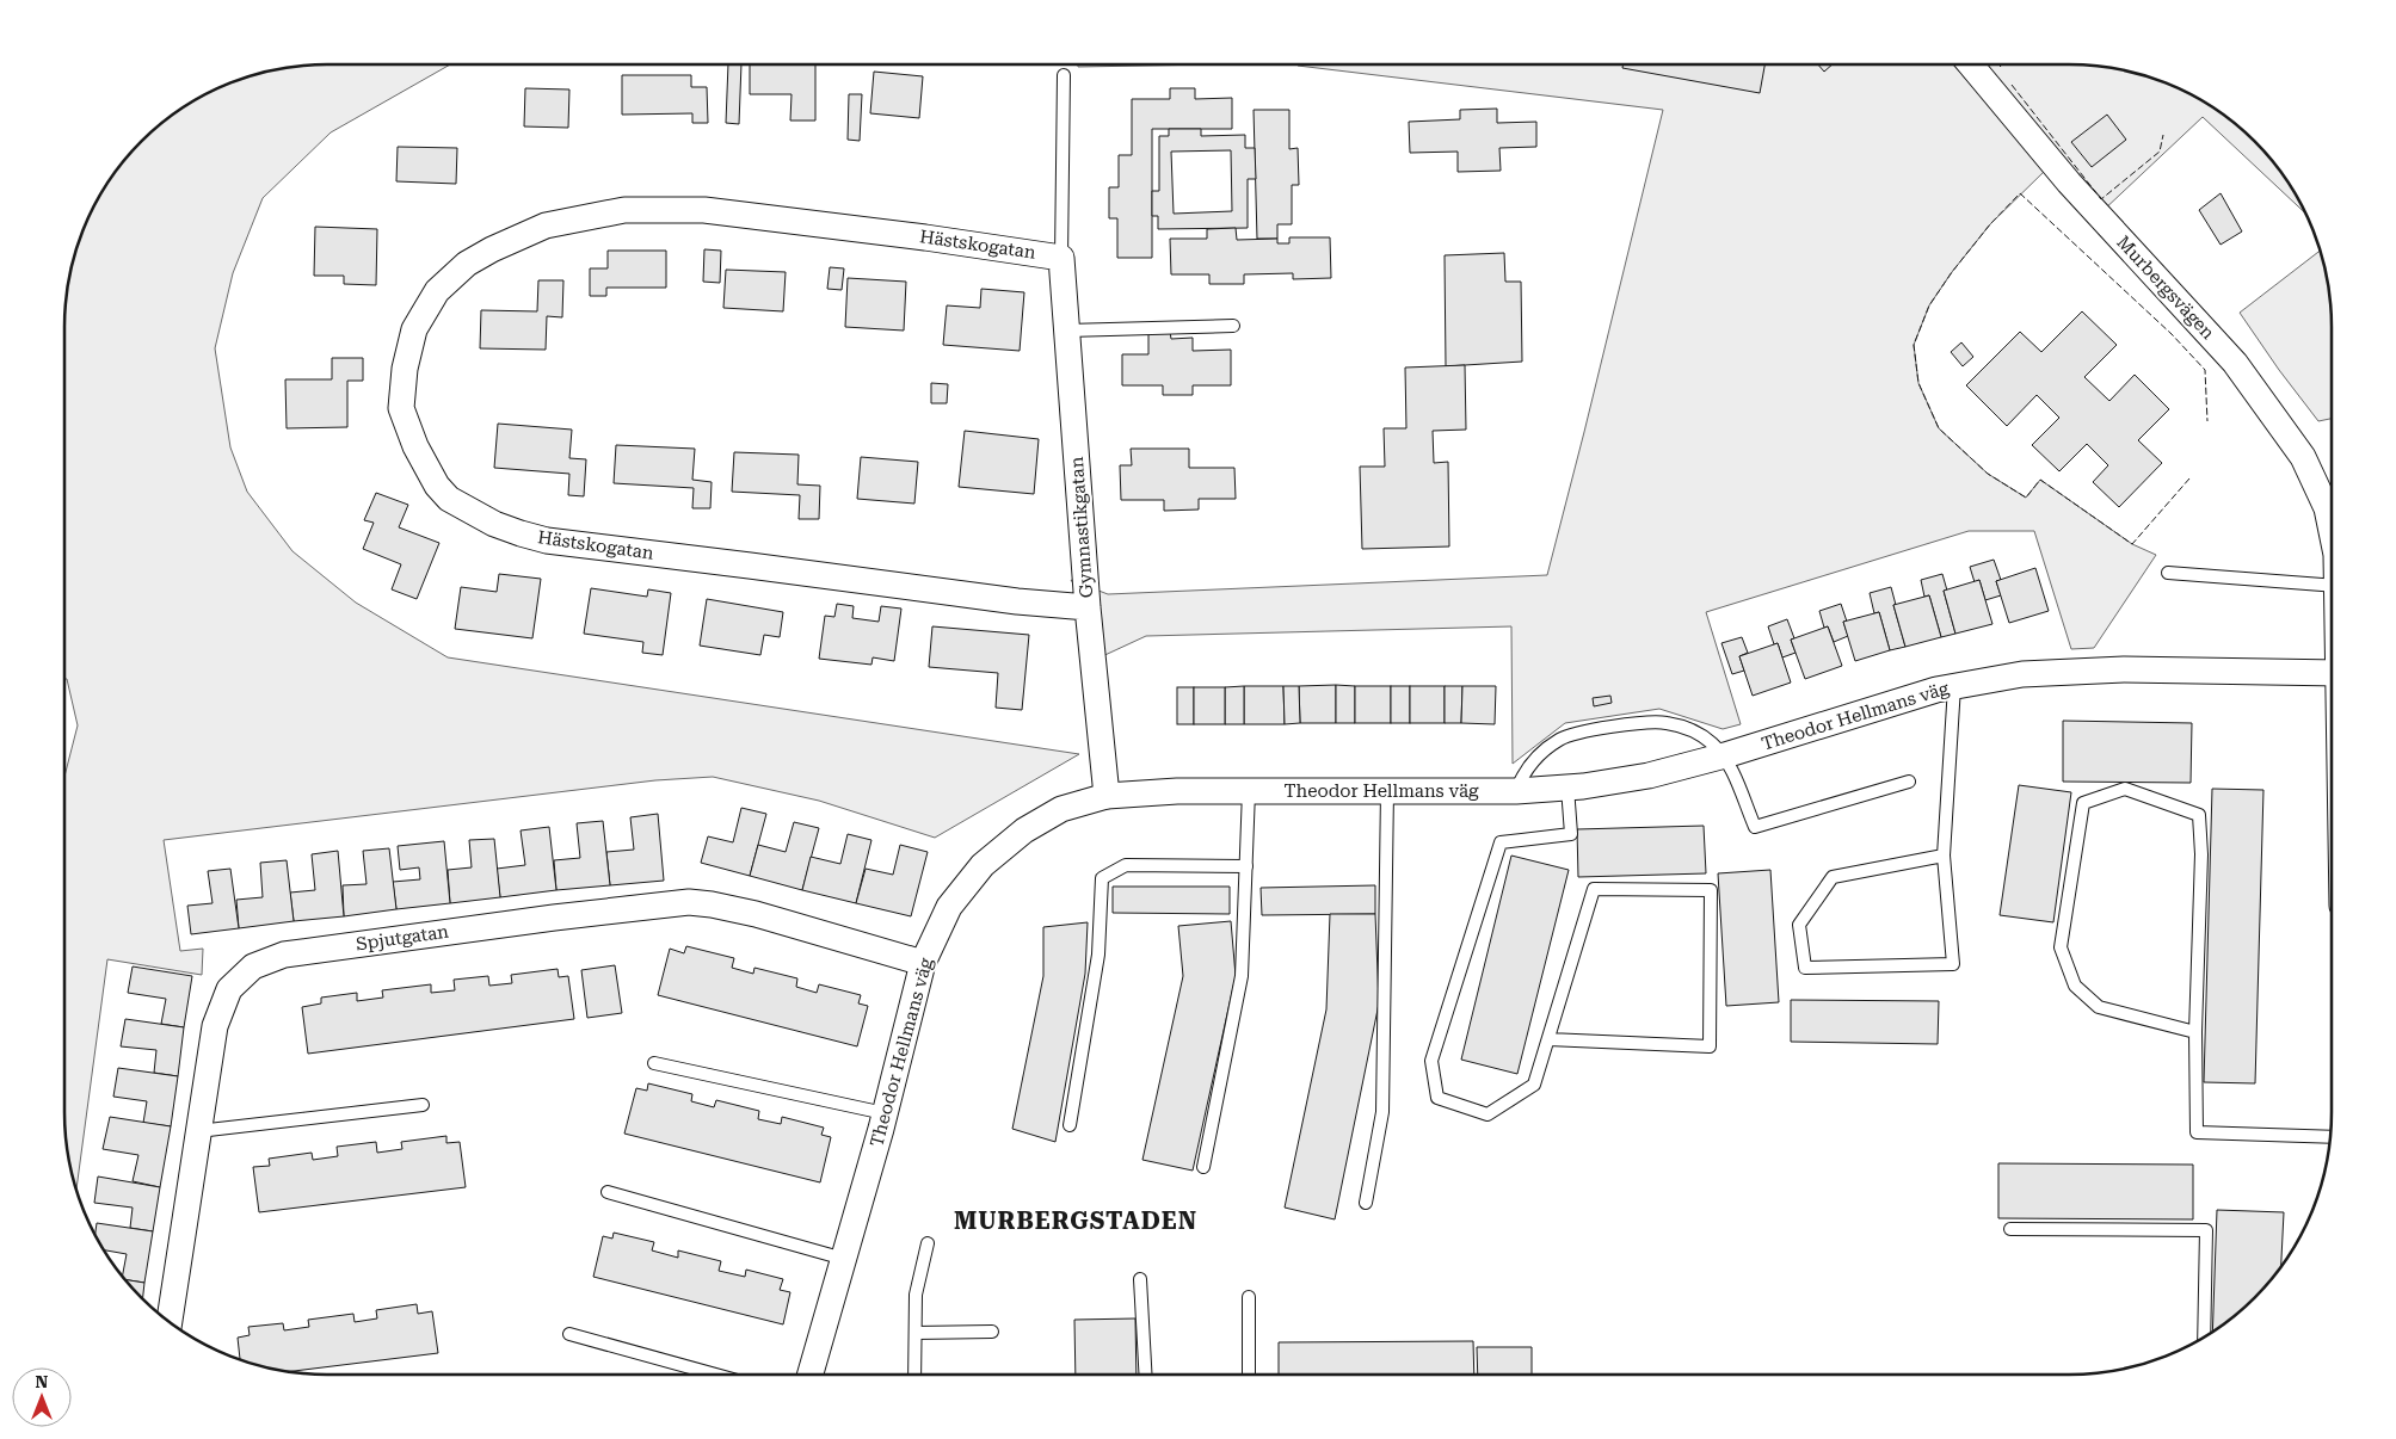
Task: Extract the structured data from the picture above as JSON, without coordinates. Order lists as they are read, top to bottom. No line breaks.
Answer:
{"streets":{"street":["Hästskogatan","Murbergsvägen","Gymnastikgatan","Theodor Hellmans väg","Spjutgatan"]},"crossings":[["Hästskogatan","Gymnastikgatan"],["Gymnastikgatan","Theodor Hellmans väg"],["Theodor Hellmans väg","Spjutgatan"]],"districts":["MURBERGSTADEN"],"north":"top"}
